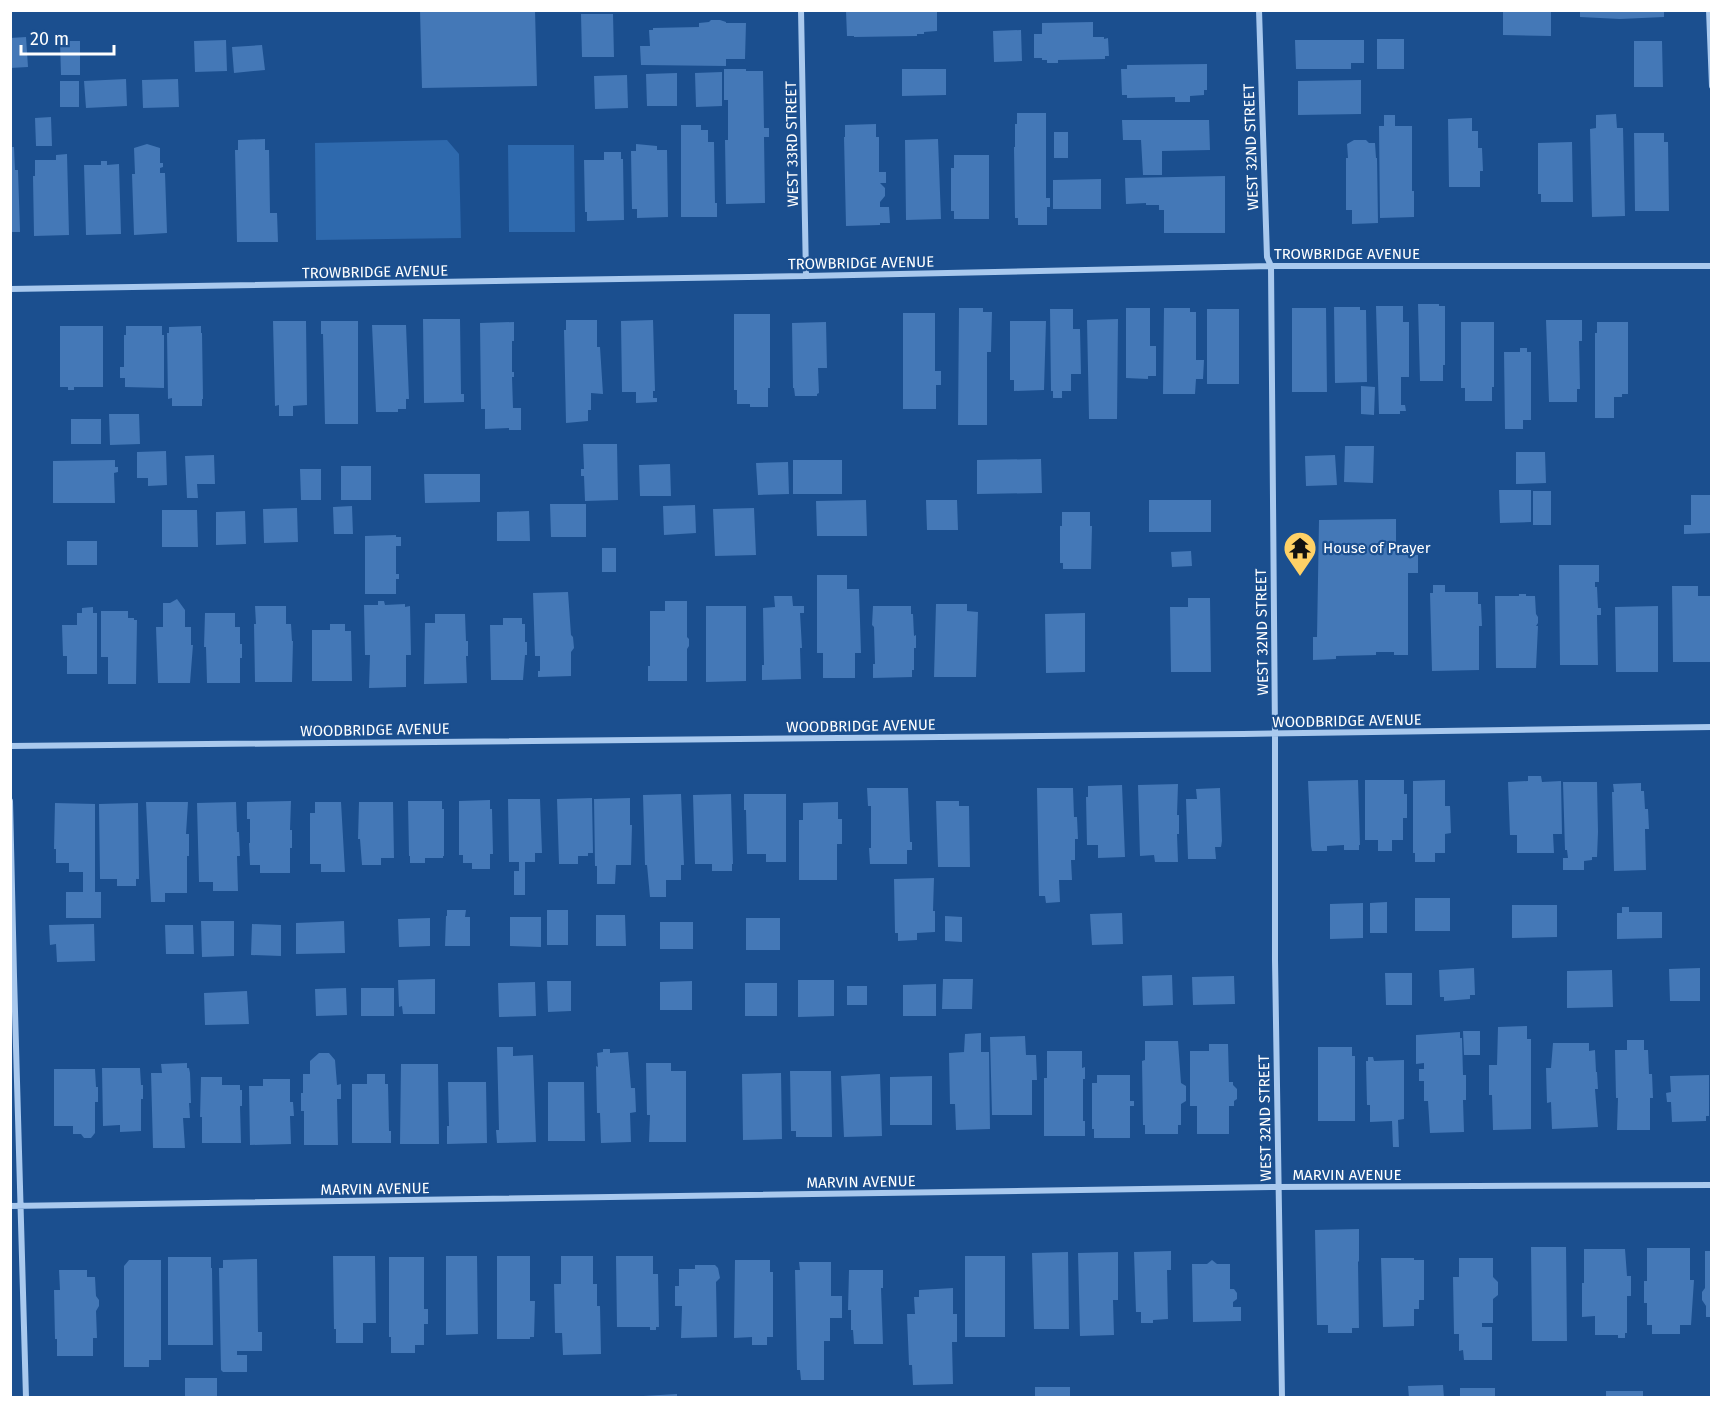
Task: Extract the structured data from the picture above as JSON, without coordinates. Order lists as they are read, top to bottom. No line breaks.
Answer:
{"streets":{"street":["WEST 33RD STREET","WEST 32ND STREET","TROWBRIDGE AVENUE","WOODBRIDGE AVENUE","MARVIN AVENUE"]},"crossings":[["WEST 33RD STREET","TROWBRIDGE AVENUE"],["WEST 32ND STREET","TROWBRIDGE AVENUE"],["WEST 32ND STREET","WOODBRIDGE AVENUE"],["WEST 32ND STREET","MARVIN AVENUE"]],"places":{"temple":["House of Prayer"]},"scale_bar":"20 m"}
